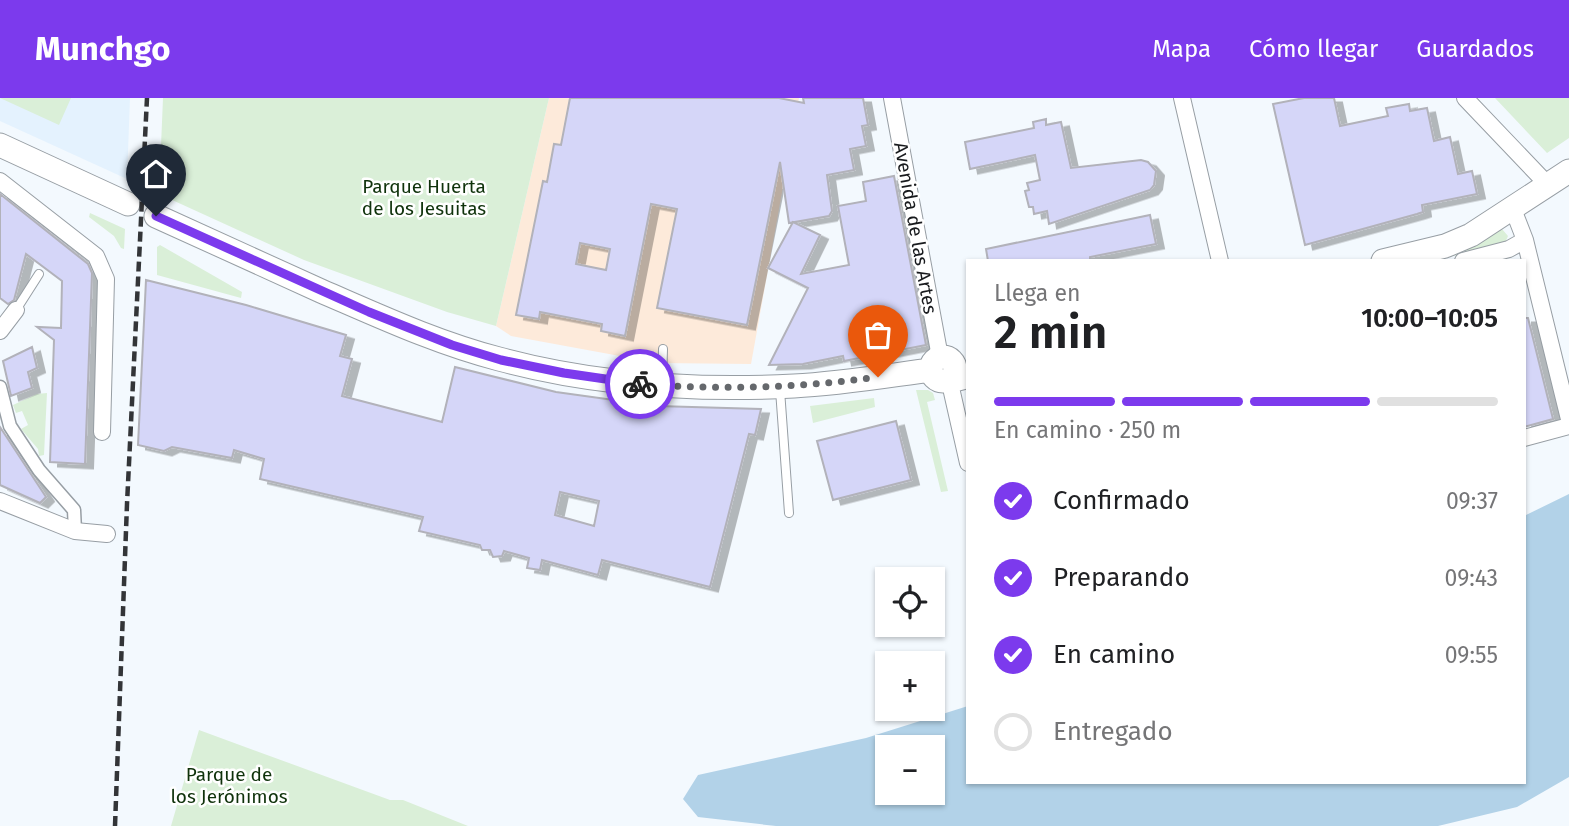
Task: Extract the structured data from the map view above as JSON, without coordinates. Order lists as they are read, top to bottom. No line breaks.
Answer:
{"streets":{"street":["Avenida de las Artes"]},"parks":["Parque Huerta de los Jesuitas","Parque de los Jerónimos"],"page":{"header":"Munchgo","nav":["Mapa","Cómo llegar","Guardados"],"heading":["2 min","Llega en","10:00–10:05"],"bar":"En camino · 250 m","list":[["Confirmado","09:37"],["Preparando","09:43"],["En camino","09:55"],"Entregado"],"map_buttons":["+","−"]}}
